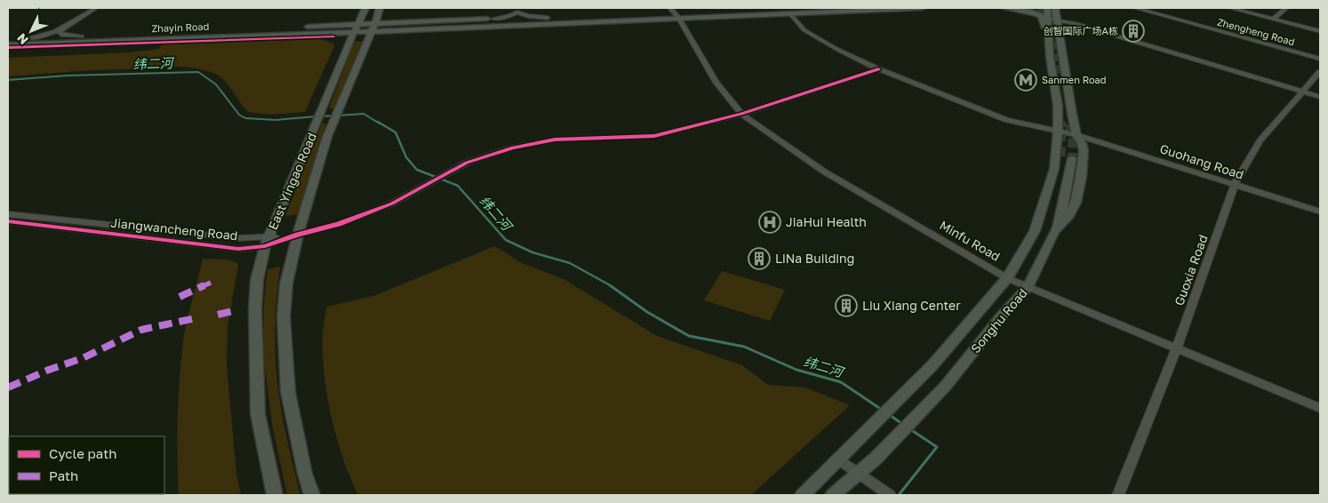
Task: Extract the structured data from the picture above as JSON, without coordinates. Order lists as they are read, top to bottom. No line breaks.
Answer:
{"streets":{"main road":["Zhayin Road","East Yingao Road","Songhu Road"],"street":["Zhengheng Road","Guohang Road","Jiangwancheng Road","Minfu Road","Guoxia Road"]},"crossings":[["Zhayin Road","Guohang Road"],["Zhayin Road","East Yingao Road"],["Zhayin Road","Minfu Road"],["Guohang Road","Jiangwancheng Road"],["Guohang Road","Guoxia Road"],["Guohang Road","Songhu Road"],["East Yingao Road","Jiangwancheng Road"],["Jiangwancheng Road","Minfu Road"],["Minfu Road","Guoxia Road"],["Minfu Road","Songhu Road"]],"water":["纬二河"],"places":{"building":["创智国际广场A栋","LiNa Building","Liu Xiang Center"],"metro station":["Sanmen Road"],"hospital":["JiaHui Health"]},"legend":["Cycle path","Path"],"north":"bottom left"}
